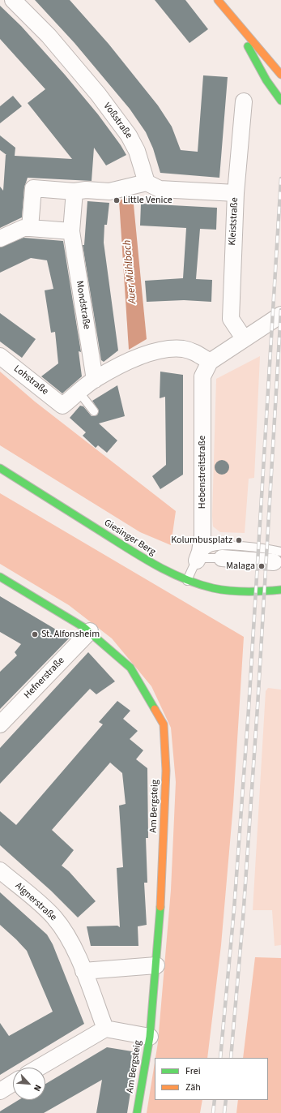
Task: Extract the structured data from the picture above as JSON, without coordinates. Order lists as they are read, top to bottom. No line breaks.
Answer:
{"streets":{"street":["Voßstraße","Kleiststraße","Mondstraße","Lohstraße","Hebenstreitstraße","Giesinger Berg","Hefnerstraße","Am Bergsteig","Aignerstraße"]},"crossings":[["Hebenstreitstraße","Giesinger Berg"],["Hefnerstraße","Am Bergsteig"]],"water":["Auer Mühlbach"],"places":["Little Venice","Kolumbusplatz","Malaga","St. Alfonsheim"],"legend":["Frei","Zäh"],"north":"bottom right"}
